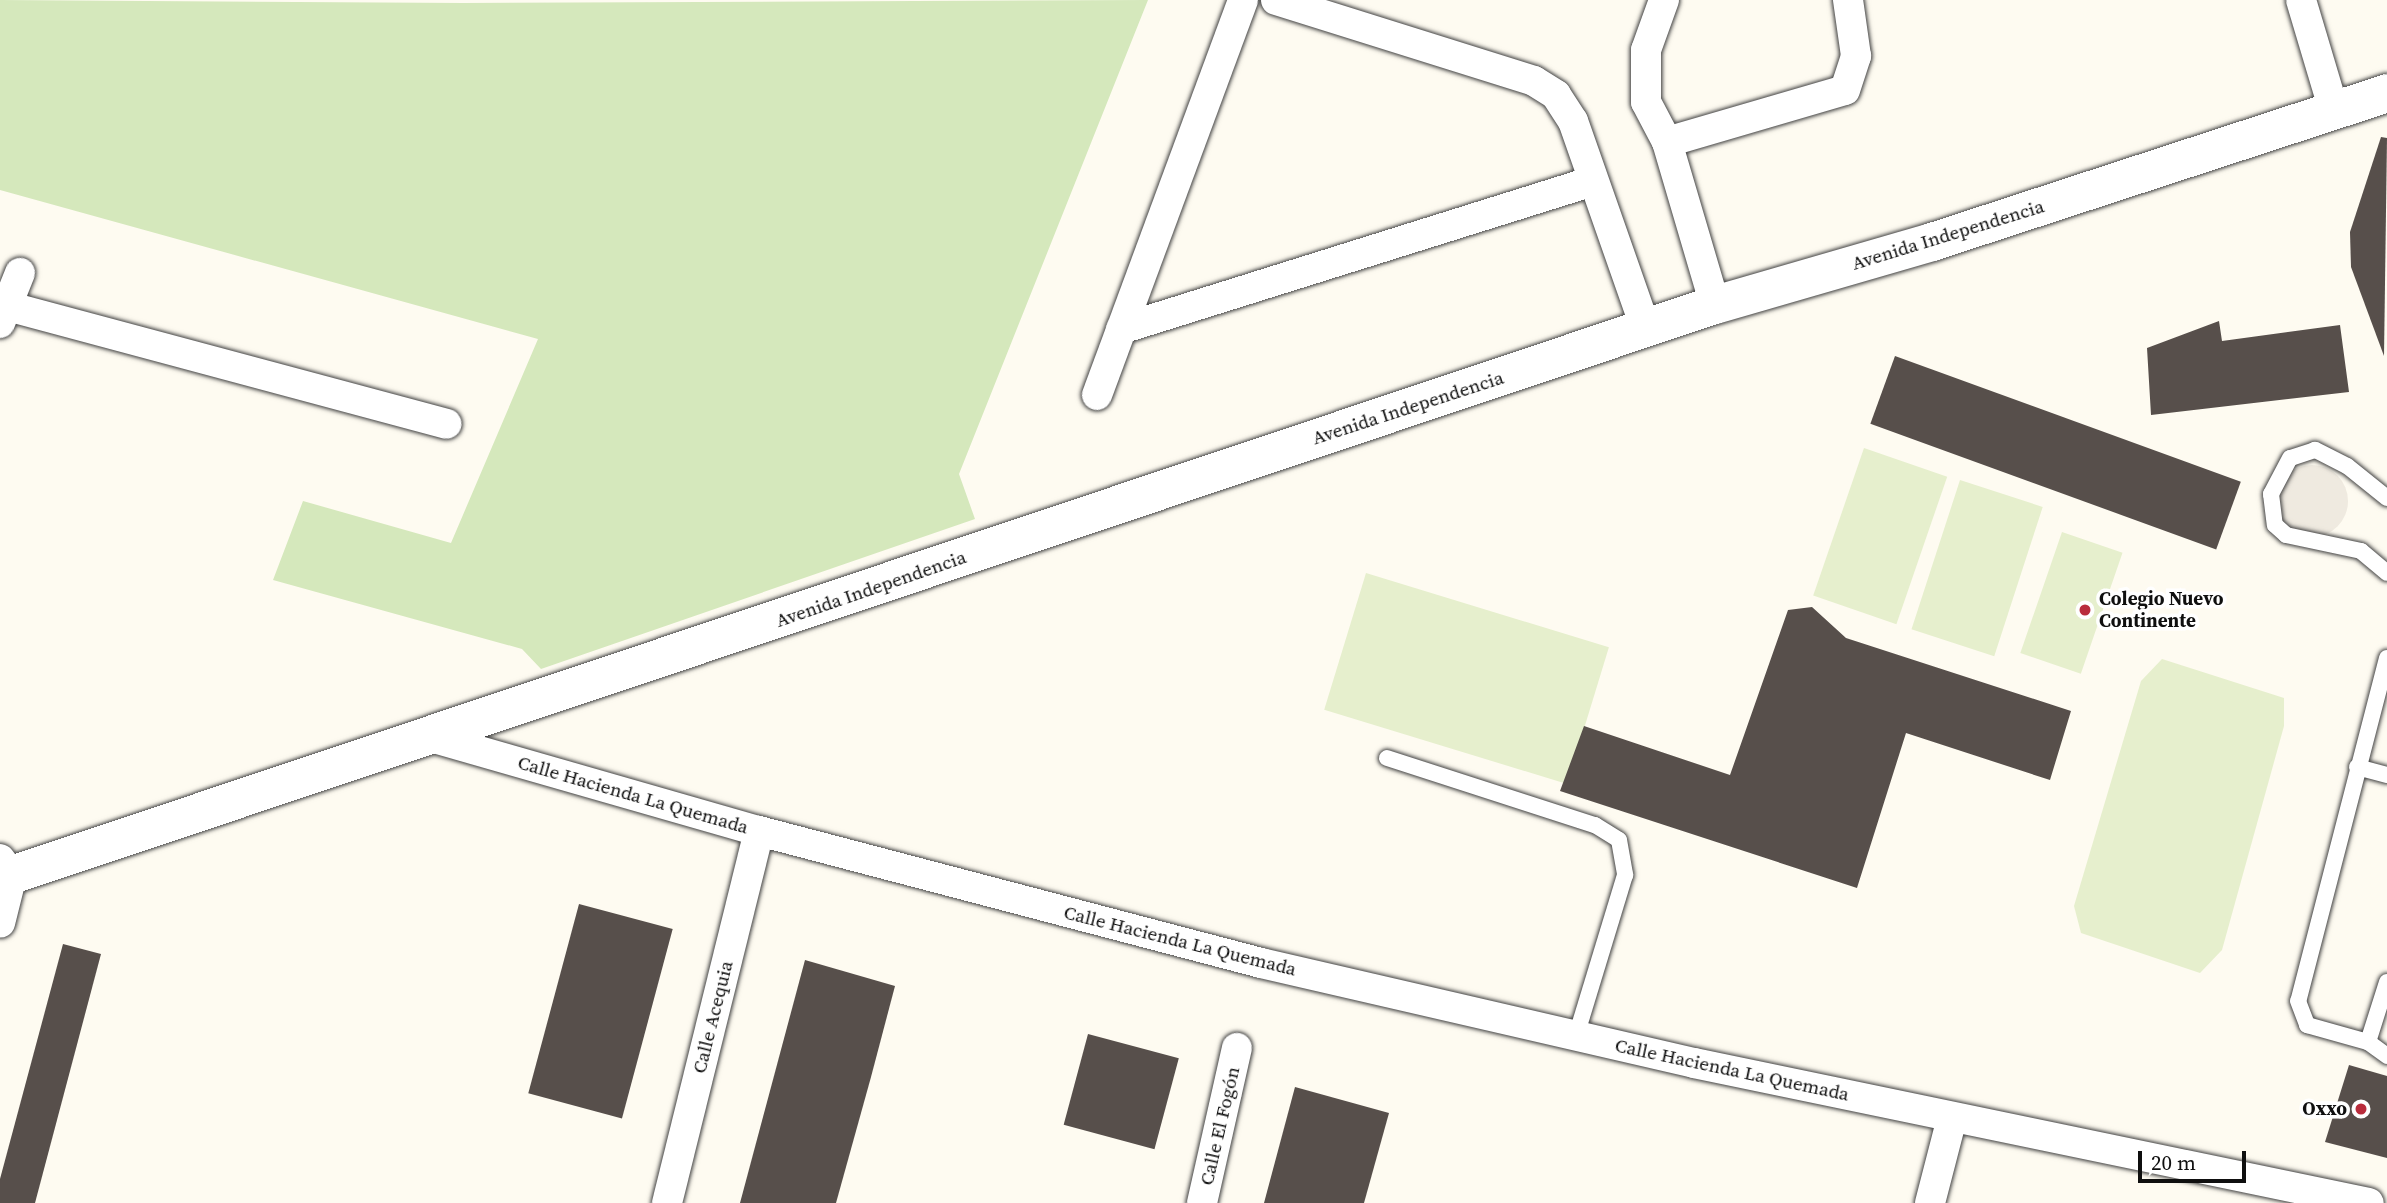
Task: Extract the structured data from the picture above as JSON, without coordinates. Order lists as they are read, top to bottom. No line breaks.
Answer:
{"streets":{"street":["Avenida Independencia","Calle Hacienda La Quemada","Calle Acequia","Calle El Fogón"]},"crossings":[["Avenida Independencia","Calle Hacienda La Quemada"],["Calle Hacienda La Quemada","Calle Acequia"]],"places":["Colegio Nuevo Continente","Oxxo"],"scale_bar":"20 m"}
